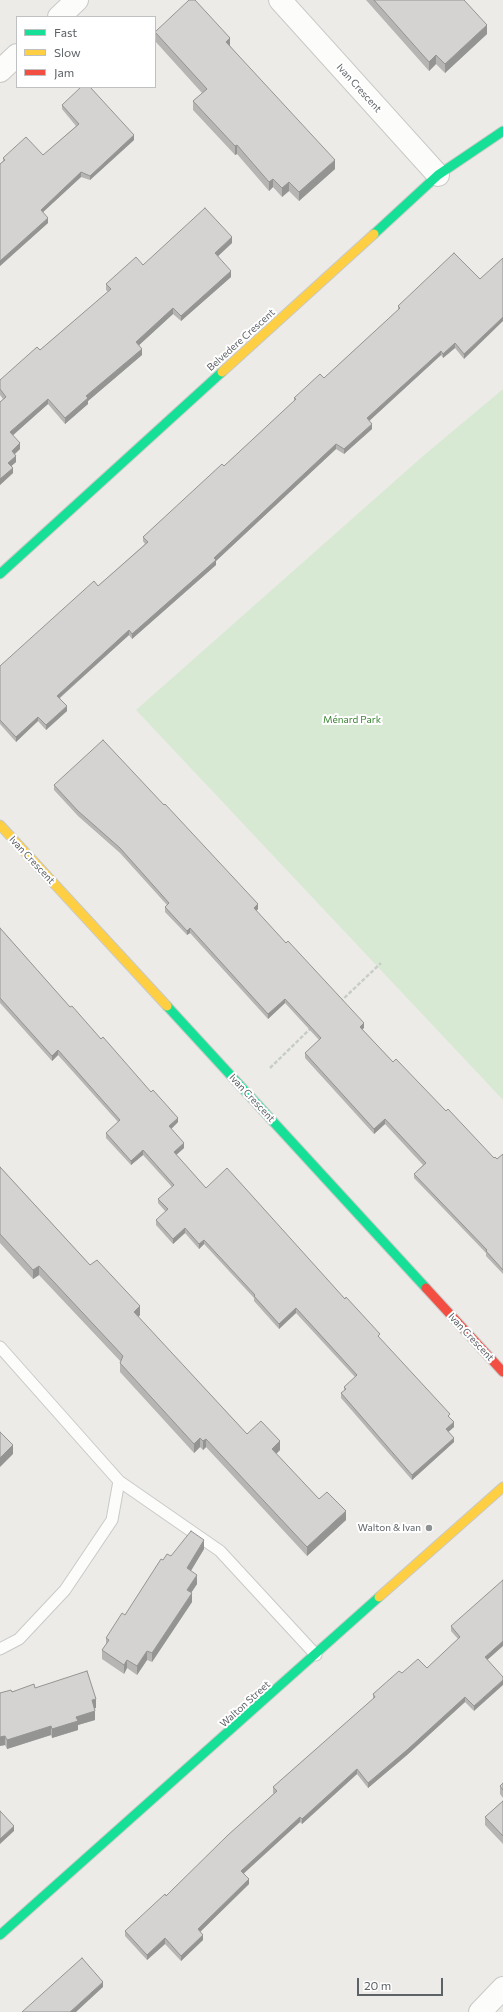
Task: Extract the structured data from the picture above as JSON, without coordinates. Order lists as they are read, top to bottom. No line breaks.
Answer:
{"streets":{"street":["Ivan Crescent","Belvedere Crescent","Walton Street"]},"crossings":[["Ivan Crescent","Belvedere Crescent"]],"parks":["Ménard Park"],"places":["Walton & Ivan"],"legend":["Fast","Slow","Jam"],"scale_bar":"20 m"}
